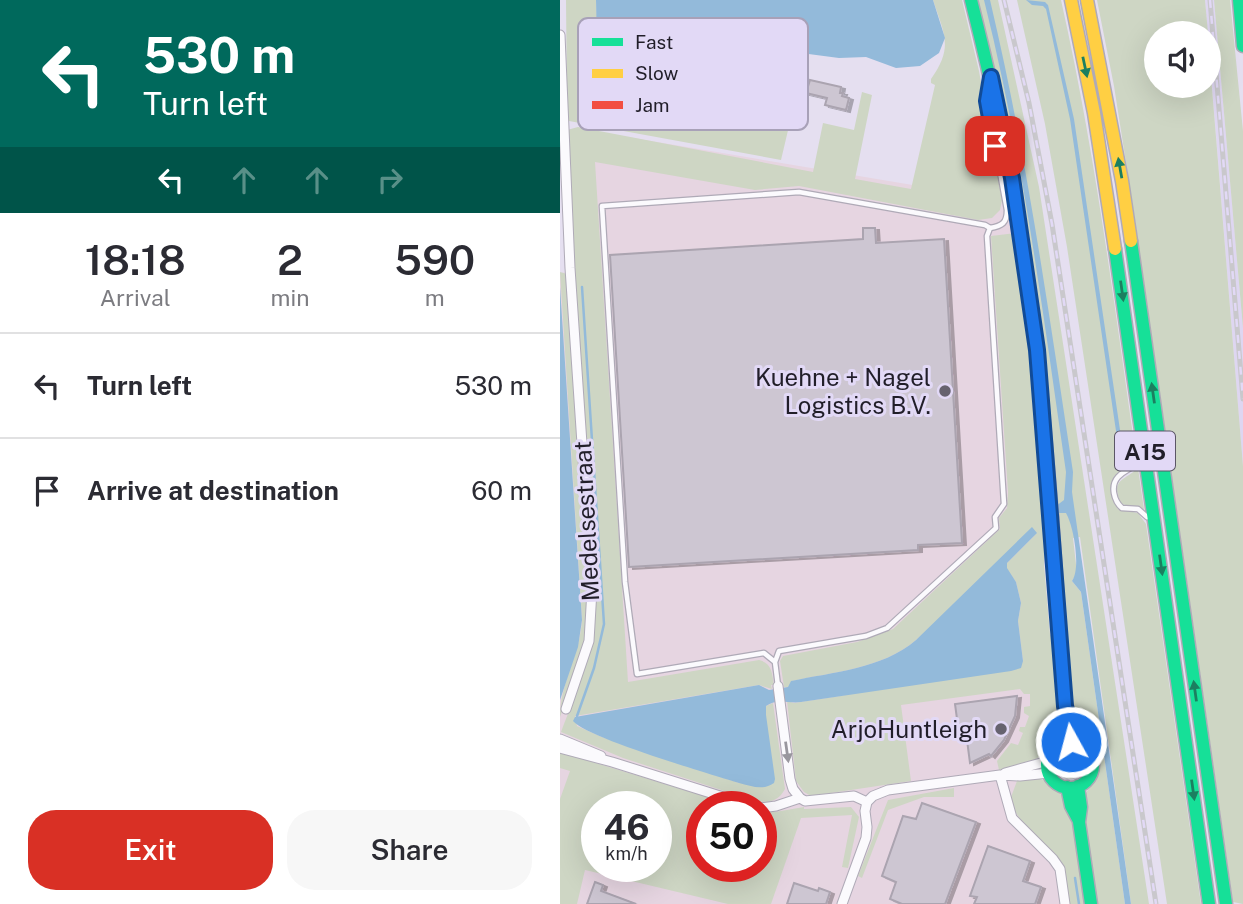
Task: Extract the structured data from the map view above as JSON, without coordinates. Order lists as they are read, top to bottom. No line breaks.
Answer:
{"streets":{"main road":["A15"],"street":["Medelsestraat"]},"places":["Kuehne + Nagel Logistics B.V.","ArjoHuntleigh"],"legend":["Fast","Slow","Jam"],"page":{"turn":["530 m","Turn left"],"eta":["18:18","Arrival","2","min","590","m"],"list":[{"name":"Turn left","value":"530 m"},{"name":"Arrive at destination","value":"60 m"}],"speed":"46 km/h","limit":"50","buttons":["Exit","Share"]}}
